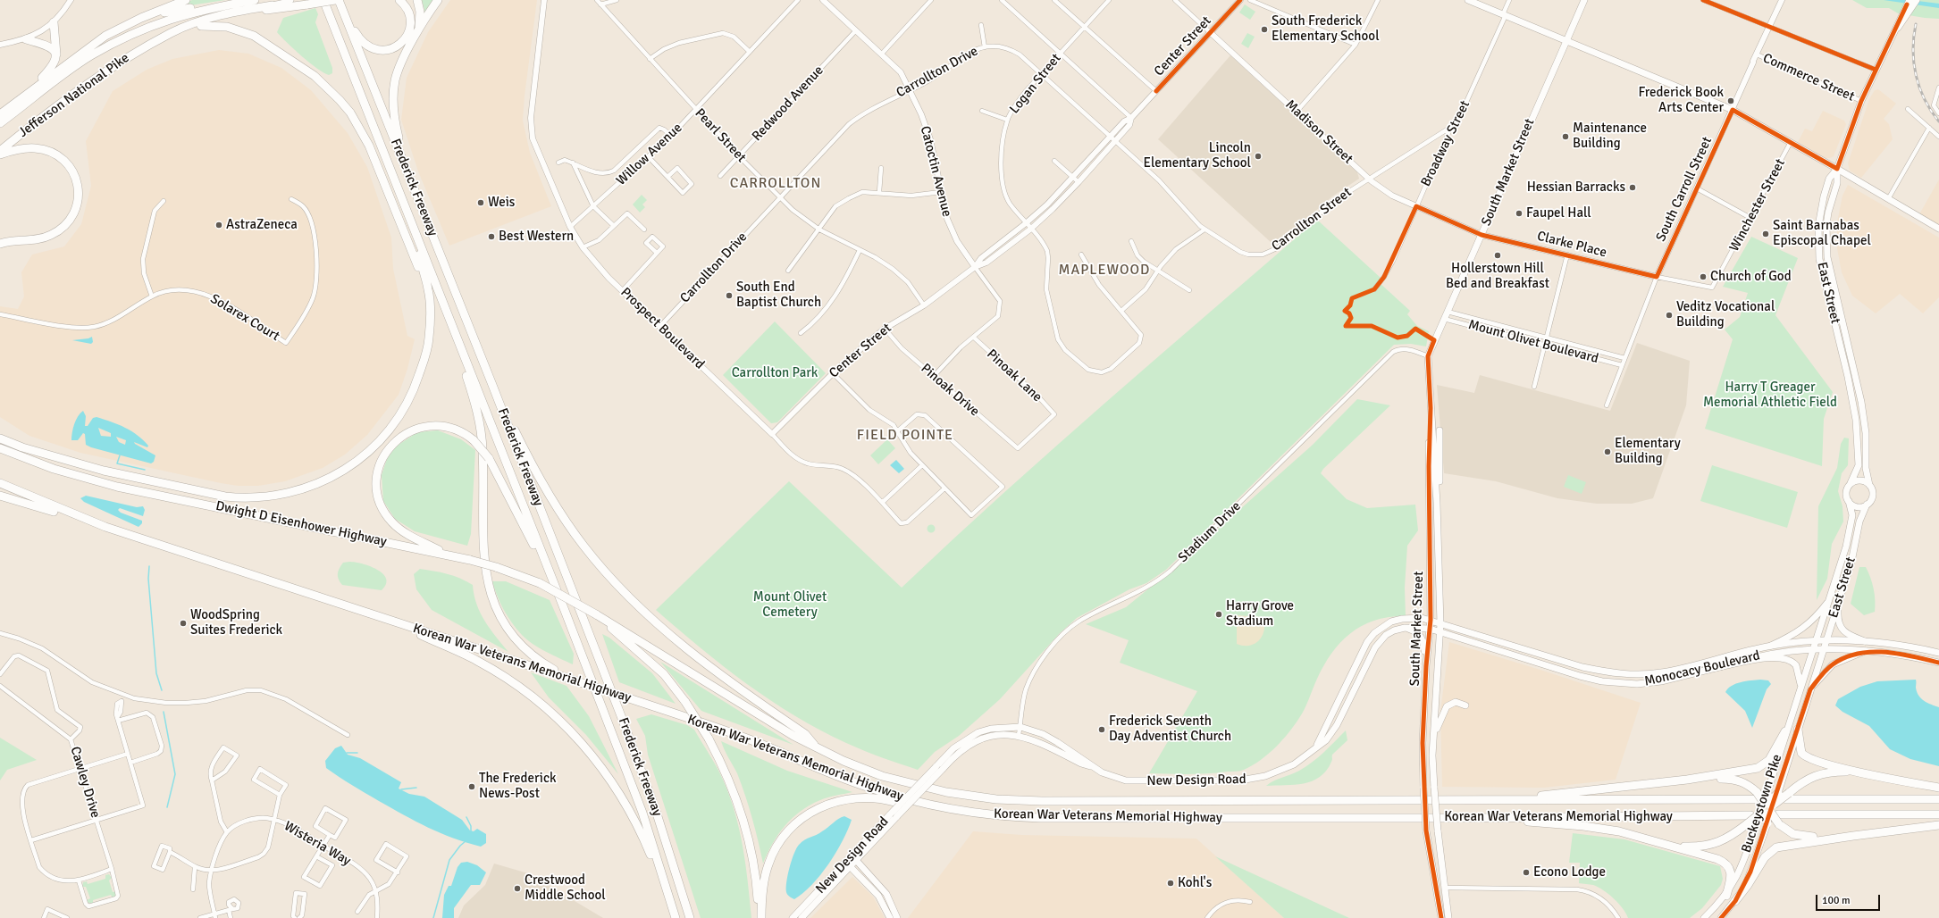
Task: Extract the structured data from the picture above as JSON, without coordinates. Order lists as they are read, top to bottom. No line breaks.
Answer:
{"streets":{"highway":["Jefferson National Pike","Frederick Freeway","Dwight D Eisenhower Highway","Korean War Veterans Memorial Highway"],"main road":["South Market Street","East Street","Monocacy Boulevard","New Design Road","Buckeystown Pike"],"street":["Center Street","Carrollton Drive","Commerce Street","Logan Street","Redwood Avenue","Madison Street","Pearl Street","Broadway Street","Willow Avenue","Catoctin Avenue","South Carroll Street","Winchester Street","Carrollton Street","Clarke Place","Solarex Court","Prospect Boulevard","Mount Olivet Boulevard","Pinoak Lane","Pinoak Drive","Stadium Drive","Cawley Drive","Wisteria Way"]},"crossings":[["Center Street","Carrollton Drive"],["Center Street","Logan Street"],["Center Street","Madison Street"],["Center Street","Pearl Street"],["Center Street","Catoctin Avenue"],["Center Street","Prospect Boulevard"],["Center Street","Pinoak Drive"],["Carrollton Drive","Logan Street"],["Carrollton Drive","Pearl Street"],["Carrollton Drive","Catoctin Avenue"],["Carrollton Drive","Carrollton Street"],["Carrollton Drive","Prospect Boulevard"],["Commerce Street","South Carroll Street"],["Redwood Avenue","Pearl Street"],["Redwood Avenue","Catoctin Avenue"],["Madison Street","Broadway Street"],["Madison Street","South Market Street"],["Madison Street","Carrollton Street"],["Madison Street","Clarke Place"],["Pearl Street","Willow Avenue"],["Broadway Street","Carrollton Street"],["Willow Avenue","Prospect Boulevard"],["South Market Street","Clarke Place"],["South Market Street","Mount Olivet Boulevard"],["South Market Street","Stadium Drive"],["South Market Street","Monocacy Boulevard"],["South Market Street","New Design Road"],["South Carroll Street","Clarke Place"],["South Carroll Street","Mount Olivet Boulevard"],["Winchester Street","Clarke Place"],["East Street","Monocacy Boulevard"],["East Street","Buckeystown Pike"],["Pinoak Lane","Pinoak Drive"],["Dwight D Eisenhower Highway","Korean War Veterans Memorial Highway"],["Stadium Drive","New Design Road"],["Monocacy Boulevard","New Design Road"],["Monocacy Boulevard","Buckeystown Pike"]],"districts":["CARROLLTON","MAPLEWOOD","FIELD POINTE"],"parks":["Carrollton Park","Harry T Greager Memorial Athletic Field","Mount Olivet Cemetery"],"places":["South Frederick Elementary School","Frederick Book Arts Center","Maintenance Building","Lincoln Elementary School","Hessian Barracks","Weis","Faupel Hall","AstraZeneca","Saint Barnabas Episcopal Chapel","Best Western","Hollerstown Hill Bed and Breakfast","Church of God","South End Baptist Church","Veditz Vocational Building","Elementary Building","Harry Grove Stadium","WoodSpring Suites Frederick","Frederick Seventh Day Adventist Church","The Frederick News-Post","Econo Lodge","Kohl's","Crestwood Middle School"],"scale_bar":"100 m"}
